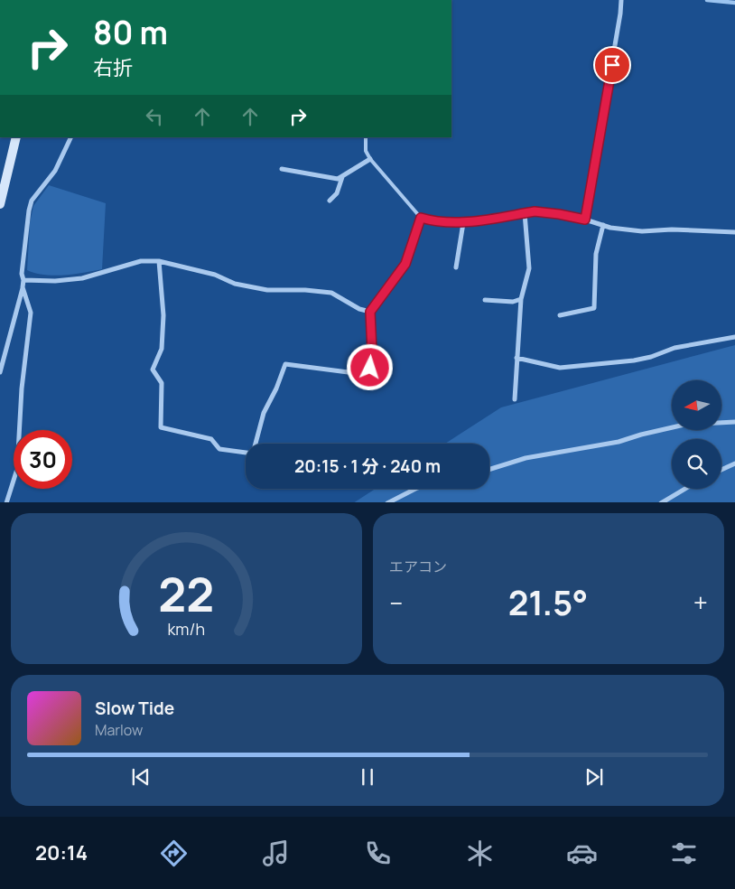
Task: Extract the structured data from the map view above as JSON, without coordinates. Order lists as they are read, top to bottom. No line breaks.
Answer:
{"north":"left","page":{"turn":["80 m","右折"],"limit":"30","trip":"20:15 · 1 分 · 240 m","tile":"エアコン","heat":["−","21.5°","+"],"song":["Slow Tide","Marlow"],"tabs":"20:14","gauge":["22","km/h"]}}
